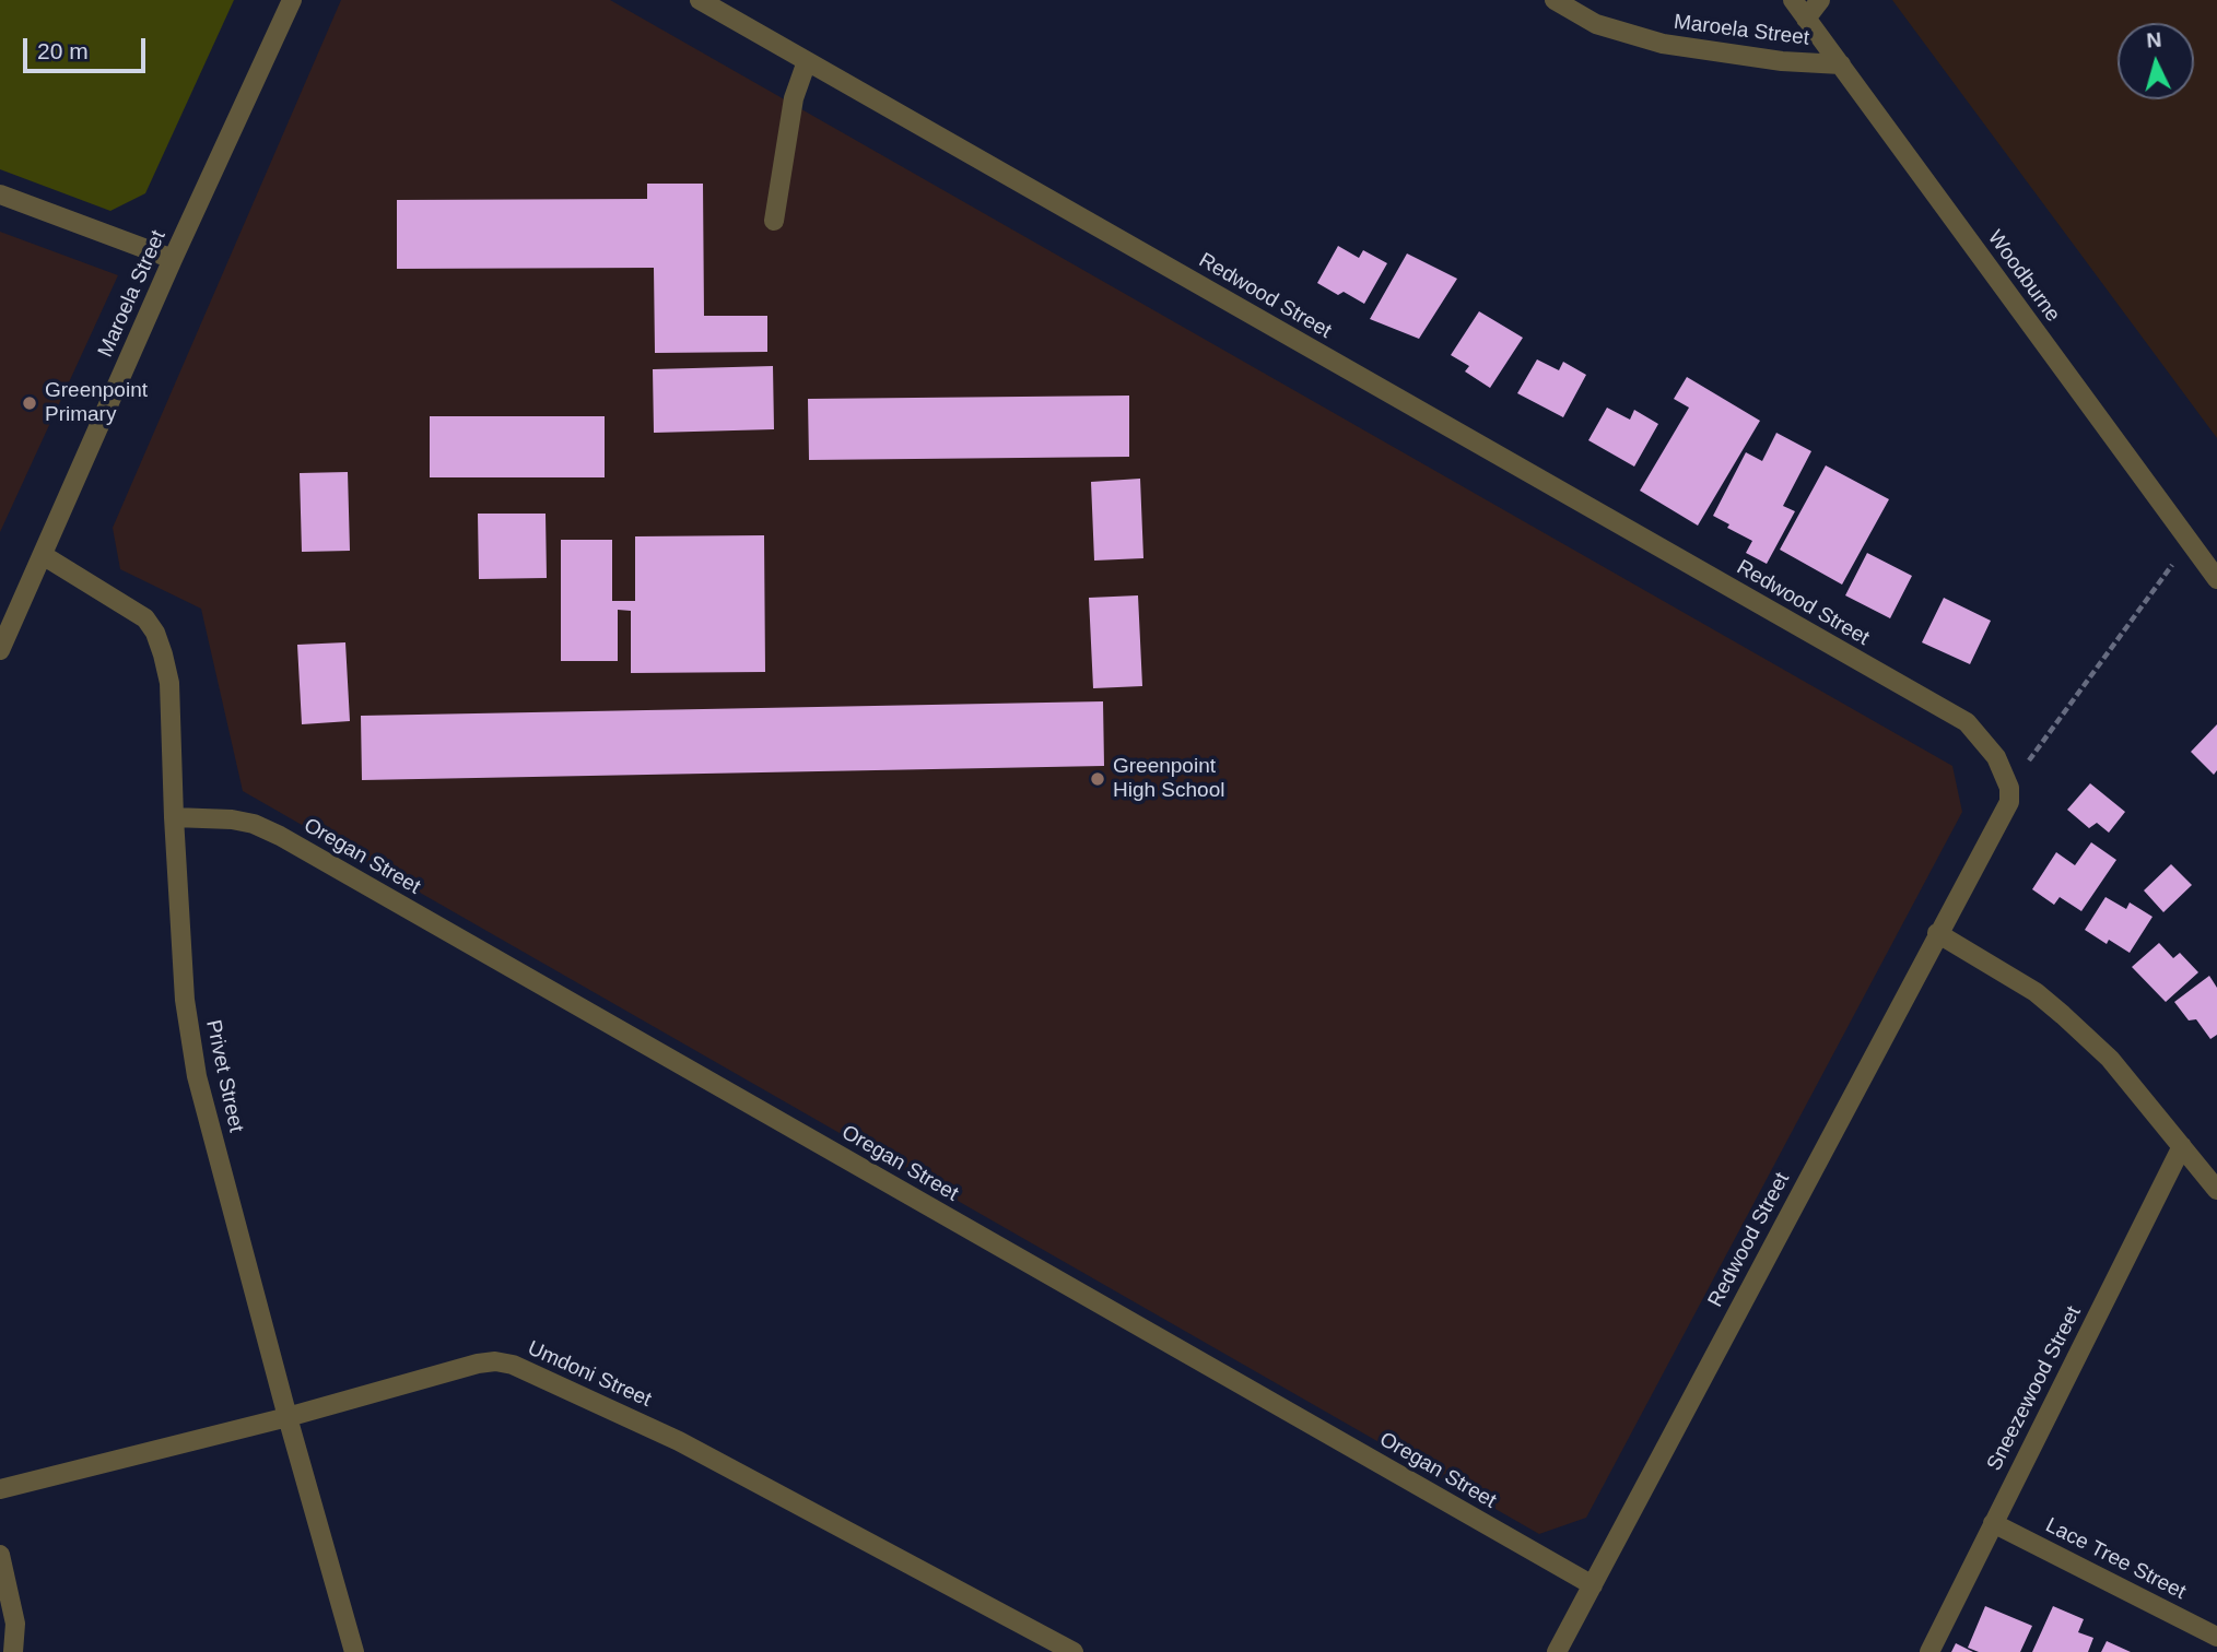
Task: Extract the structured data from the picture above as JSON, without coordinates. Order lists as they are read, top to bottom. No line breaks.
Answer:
{"streets":{"street":["Maroela Street","Woodburne","Redwood Street","Oregan Street","Privet Street","Umdoni Street","Sneezewood Street","Lace Tree Street"]},"crossings":[["Maroela Street","Woodburne"],["Maroela Street","Privet Street"],["Redwood Street","Oregan Street"],["Oregan Street","Privet Street"],["Privet Street","Umdoni Street"],["Sneezewood Street","Lace Tree Street"]],"places":["Greenpoint Primary","Greenpoint High School"],"scale_bar":"20 m","north":"top"}
